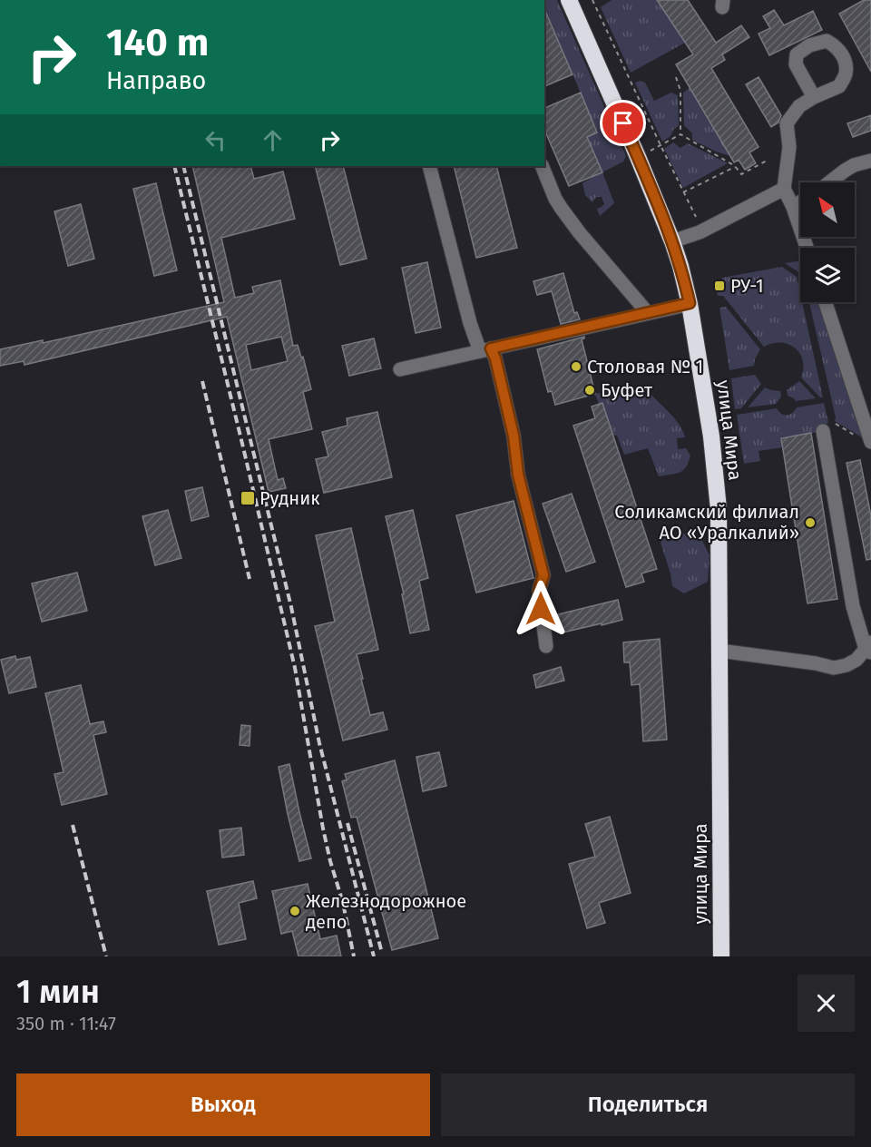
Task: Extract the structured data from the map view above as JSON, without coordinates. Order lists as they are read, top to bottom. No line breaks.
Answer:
{"streets":{"highway":["улица Мира"]},"places":{"transit":["РУ-1","Рудник"],"other":["Столовая № 1","Буфет","Соликамский филиал АО «Уралкалий»","Железнодорожное депо"]},"north":"top left","page":{"turn":["140 m","Направо"],"heading":["1 мин","350 m · 11:47"],"buttons":["Выход","Поделиться"]}}
